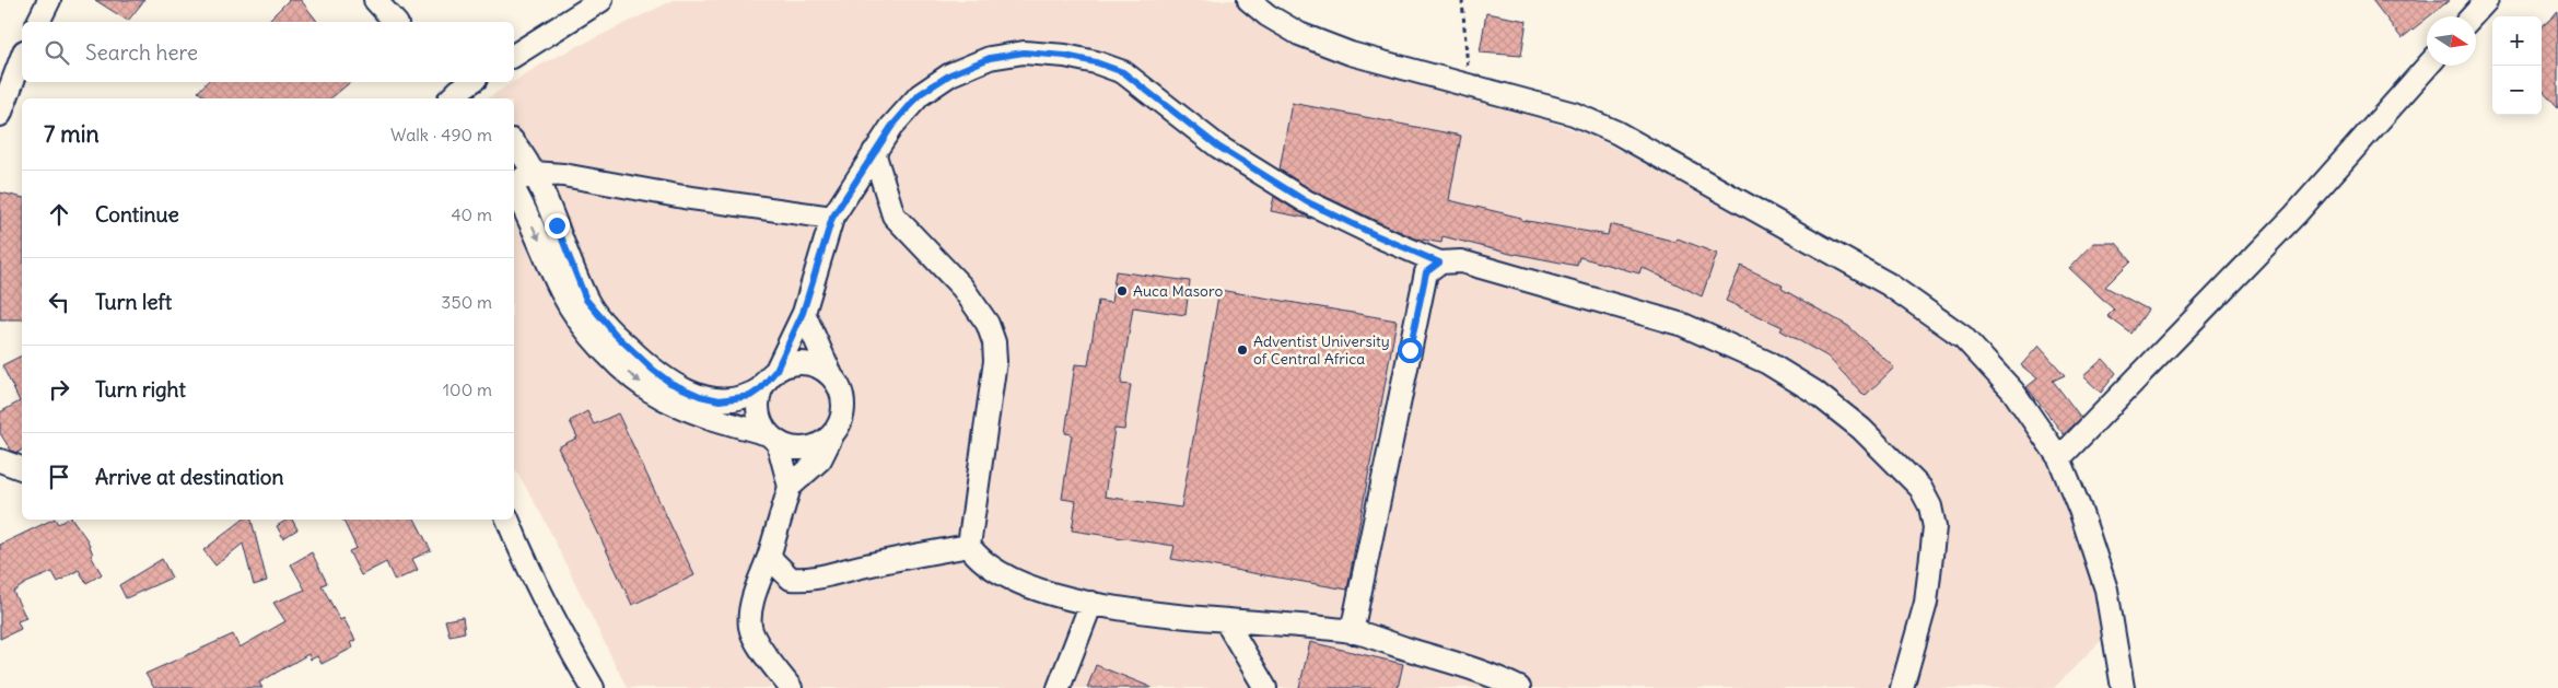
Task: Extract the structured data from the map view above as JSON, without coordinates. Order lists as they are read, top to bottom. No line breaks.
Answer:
{"places":["Auca Masoro","Adventist University of Central Africa"],"north":"right","page":{"map_buttons":["+","−"],"search":"Search here","heading":["7 min","Walk · 490 m"],"list":[["Continue","40 m"],["Turn left","350 m"],["Turn right","100 m"],"Arrive at destination"]}}
